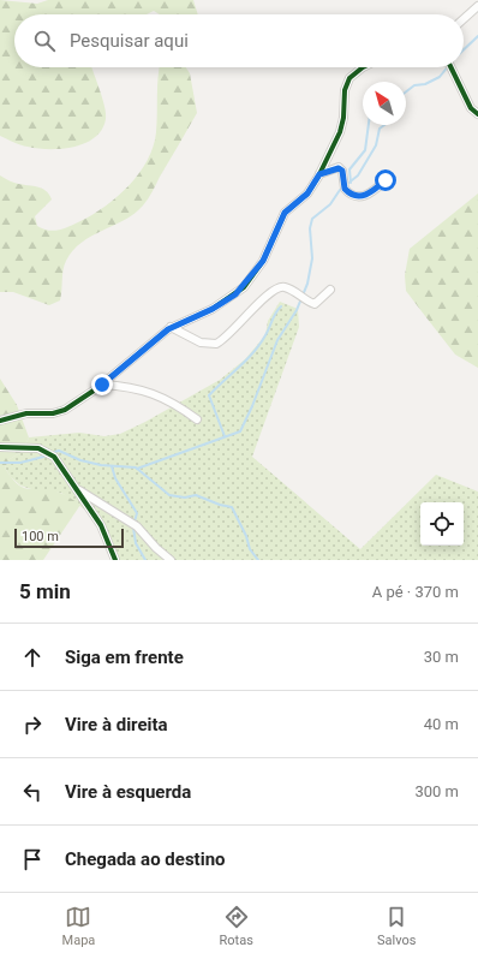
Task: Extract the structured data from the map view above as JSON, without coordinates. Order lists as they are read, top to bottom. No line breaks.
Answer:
{"scale_bar":"100 m","north":"top left","page":{"search":"Pesquisar aqui","scale":"100 m","heading":["5 min","A pé · 370 m"],"list":[["Siga em frente","30 m"],["Vire à direita","40 m"],["Vire à esquerda","300 m"],"Chegada ao destino"],"nav":["Mapa","Rotas","Salvos"]}}
